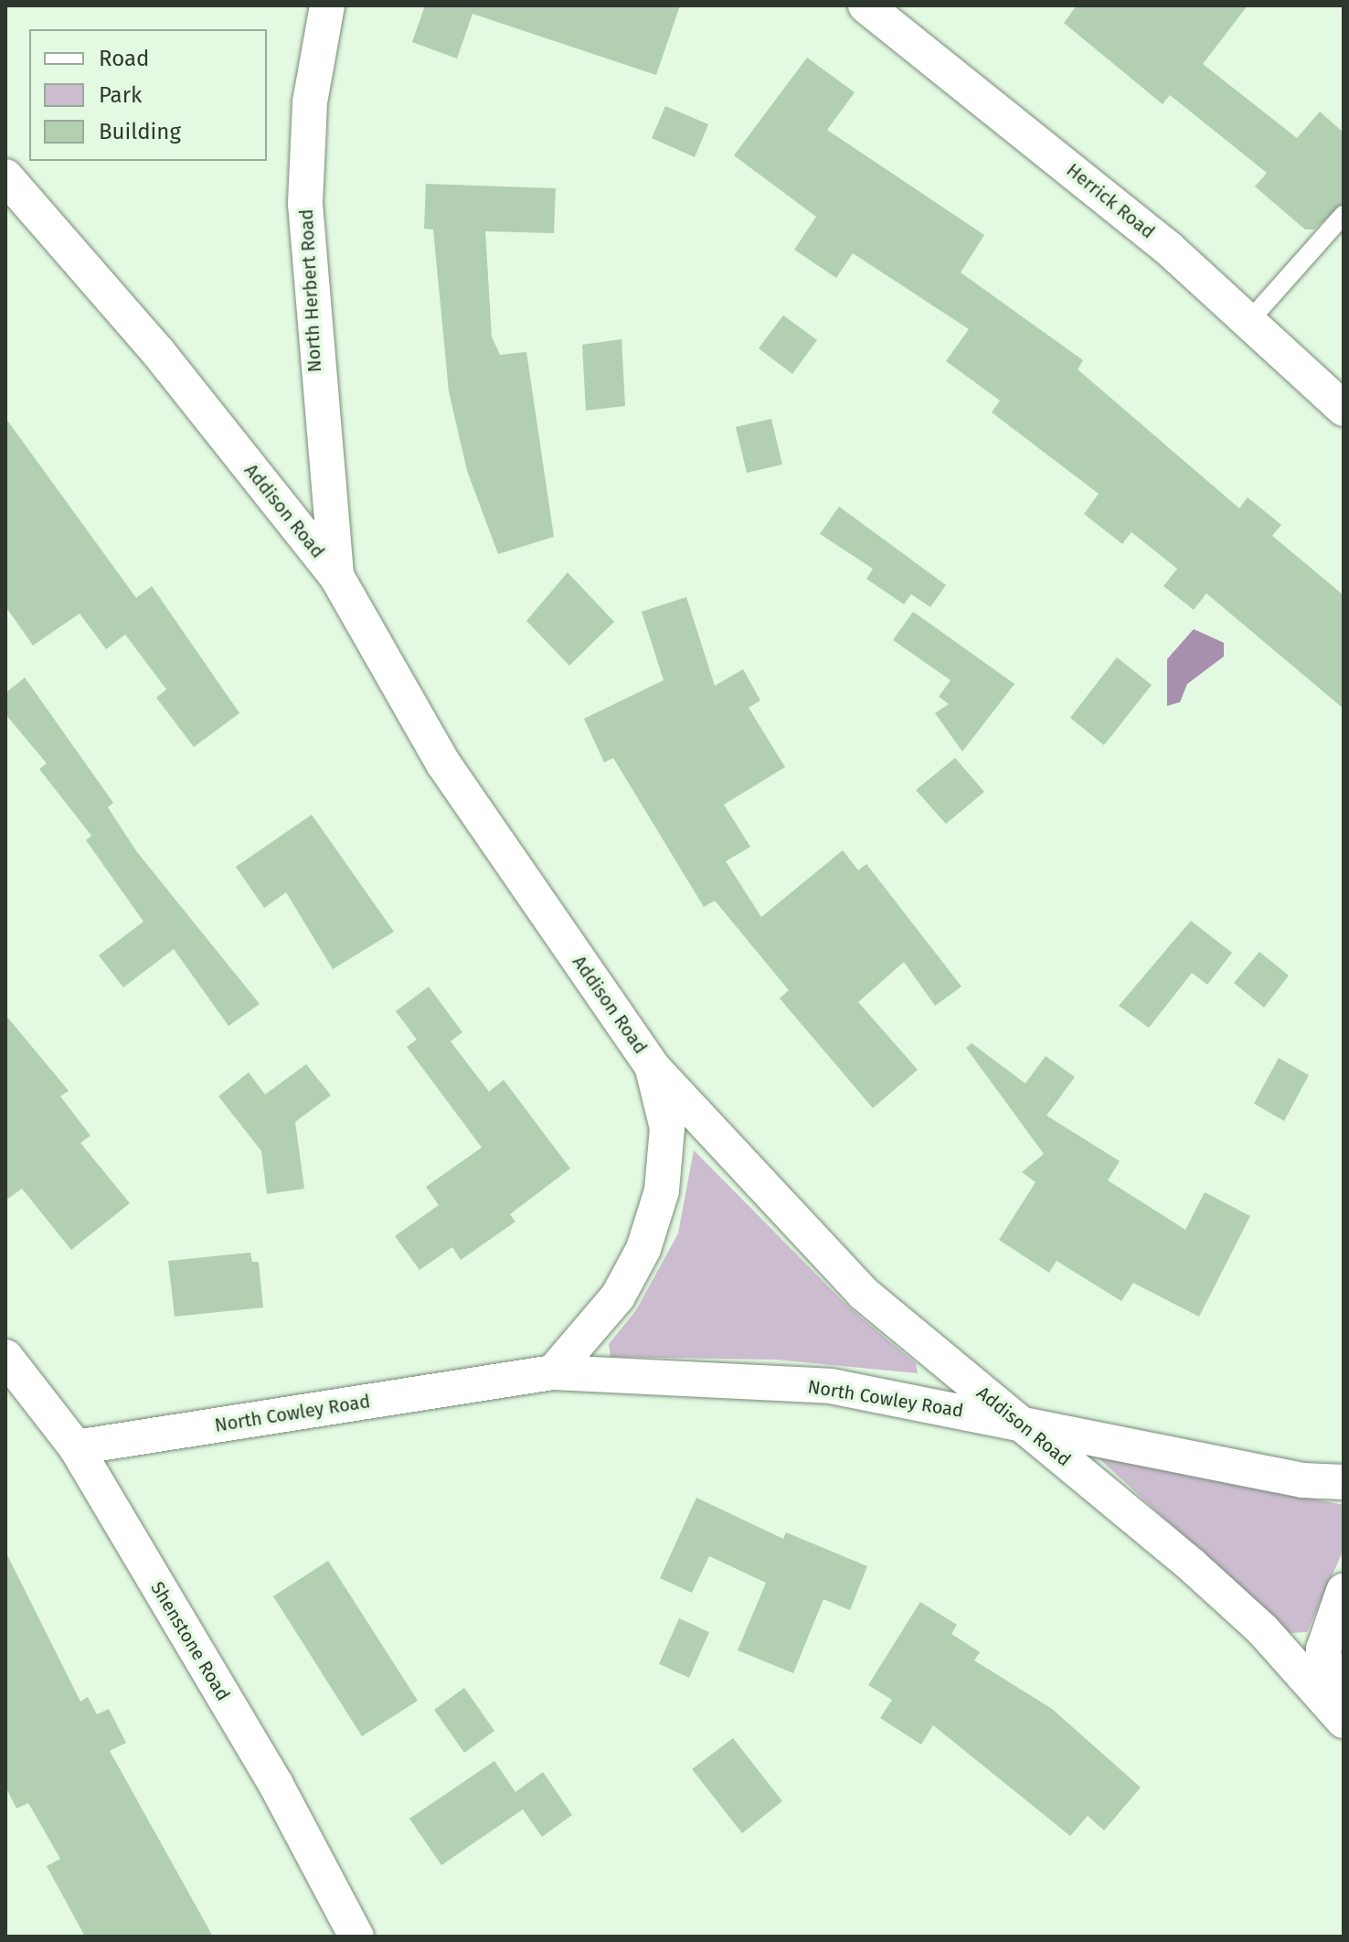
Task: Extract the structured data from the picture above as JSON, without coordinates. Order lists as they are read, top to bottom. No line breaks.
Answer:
{"streets":{"street":["Herrick Road","North Herbert Road","Addison Road","North Cowley Road","Shenstone Road"]},"crossings":[["North Herbert Road","Addison Road"],["Addison Road","North Cowley Road"],["North Cowley Road","Shenstone Road"]],"legend":["Road","Park","Building"]}
